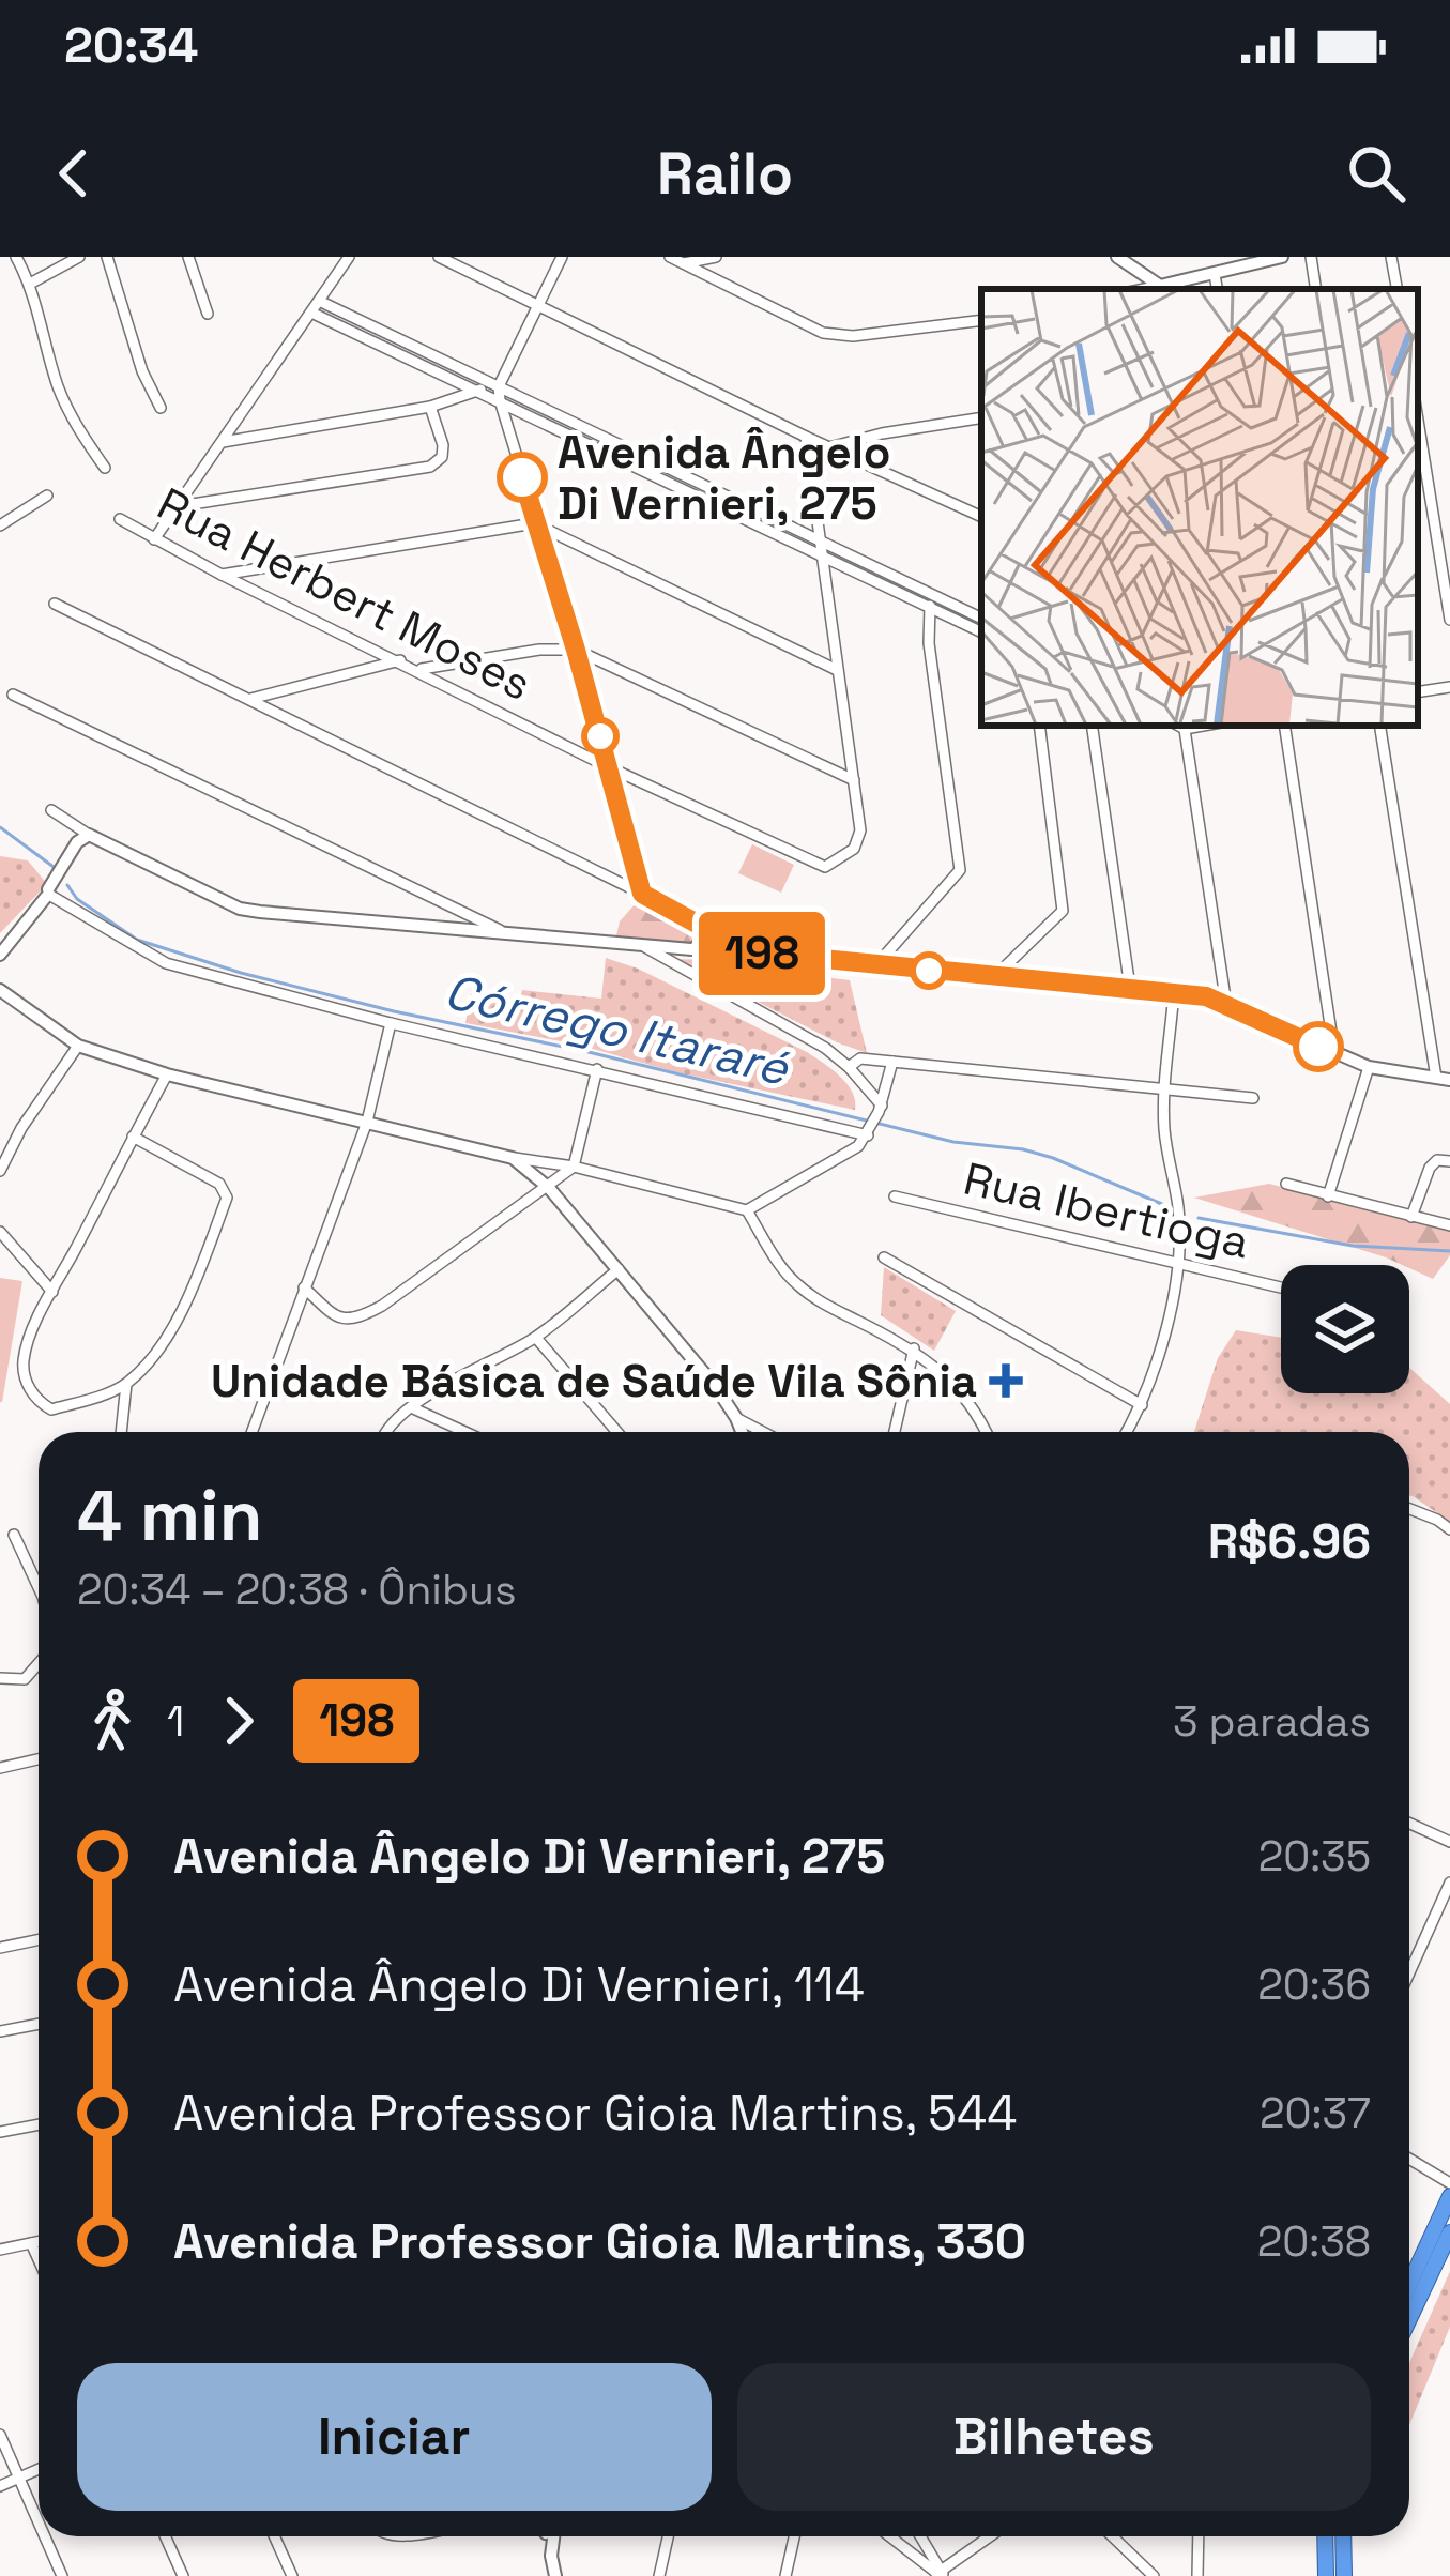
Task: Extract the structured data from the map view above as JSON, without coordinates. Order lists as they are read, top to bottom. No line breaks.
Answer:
{"streets":{"street":["Rua Herbert Moses","Rua Ibertioga"]},"water":["Córrego Itararé"],"places":{"other":["Avenida Ângelo Di Vernieri, 275"],"health":["Unidade Básica de Saúde Vila Sônia"]},"lines":["bus line 198"],"page":{"status":"20:34","header":"Railo","on_map":"198","heading":["4 min","20:34 – 20:38 · Ônibus","R$6.96"],"legs":["1","198","3 paradas"],"list":[{"name":"Avenida Ângelo Di Vernieri, 275","value":"20:35"},{"name":"Avenida Ângelo Di Vernieri, 114","value":"20:36"},{"name":"Avenida Professor Gioia Martins, 544","value":"20:37"},{"name":"Avenida Professor Gioia Martins, 330","value":"20:38"}],"buttons":["Iniciar","Bilhetes"]}}
